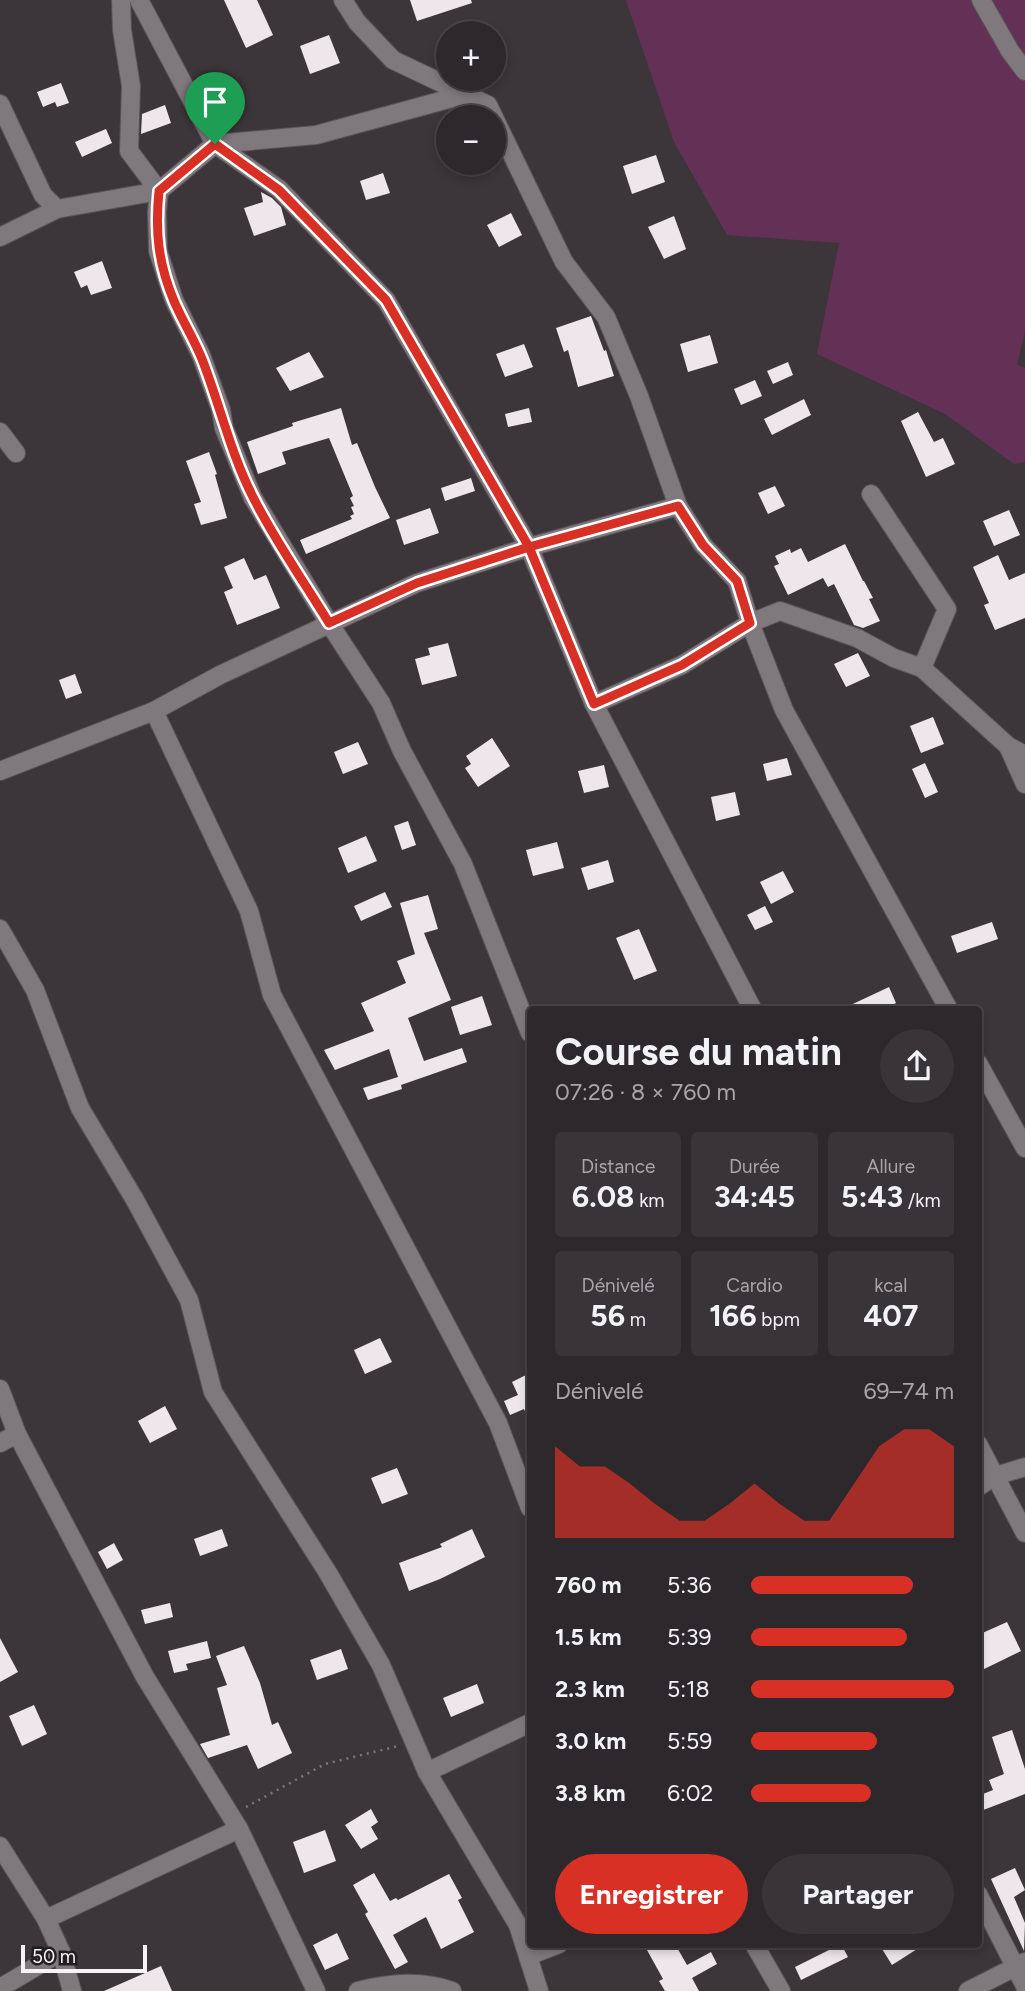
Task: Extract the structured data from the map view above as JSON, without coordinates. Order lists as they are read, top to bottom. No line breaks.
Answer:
{"scale_bar":"50 m","page":{"map_buttons":["+","−"],"heading":["Course du matin","07:26 · 8 × 760 m"],"stats":[["Distance","6.08 km"],["Durée","34:45"],["Allure","5:43 /km"],["Dénivelé","56 m"],["Cardio","166 bpm"],["kcal","407"]],"chart":["Dénivelé","69–74 m"],"list":[{"name":"760 m","note":"5:36"},{"name":"1.5 km","note":"5:39"},{"name":"2.3 km","note":"5:18"},{"name":"3.0 km","note":"5:59"},{"name":"3.8 km","note":"6:02"}],"buttons":["Enregistrer","Partager"],"scale":"50 m"}}
